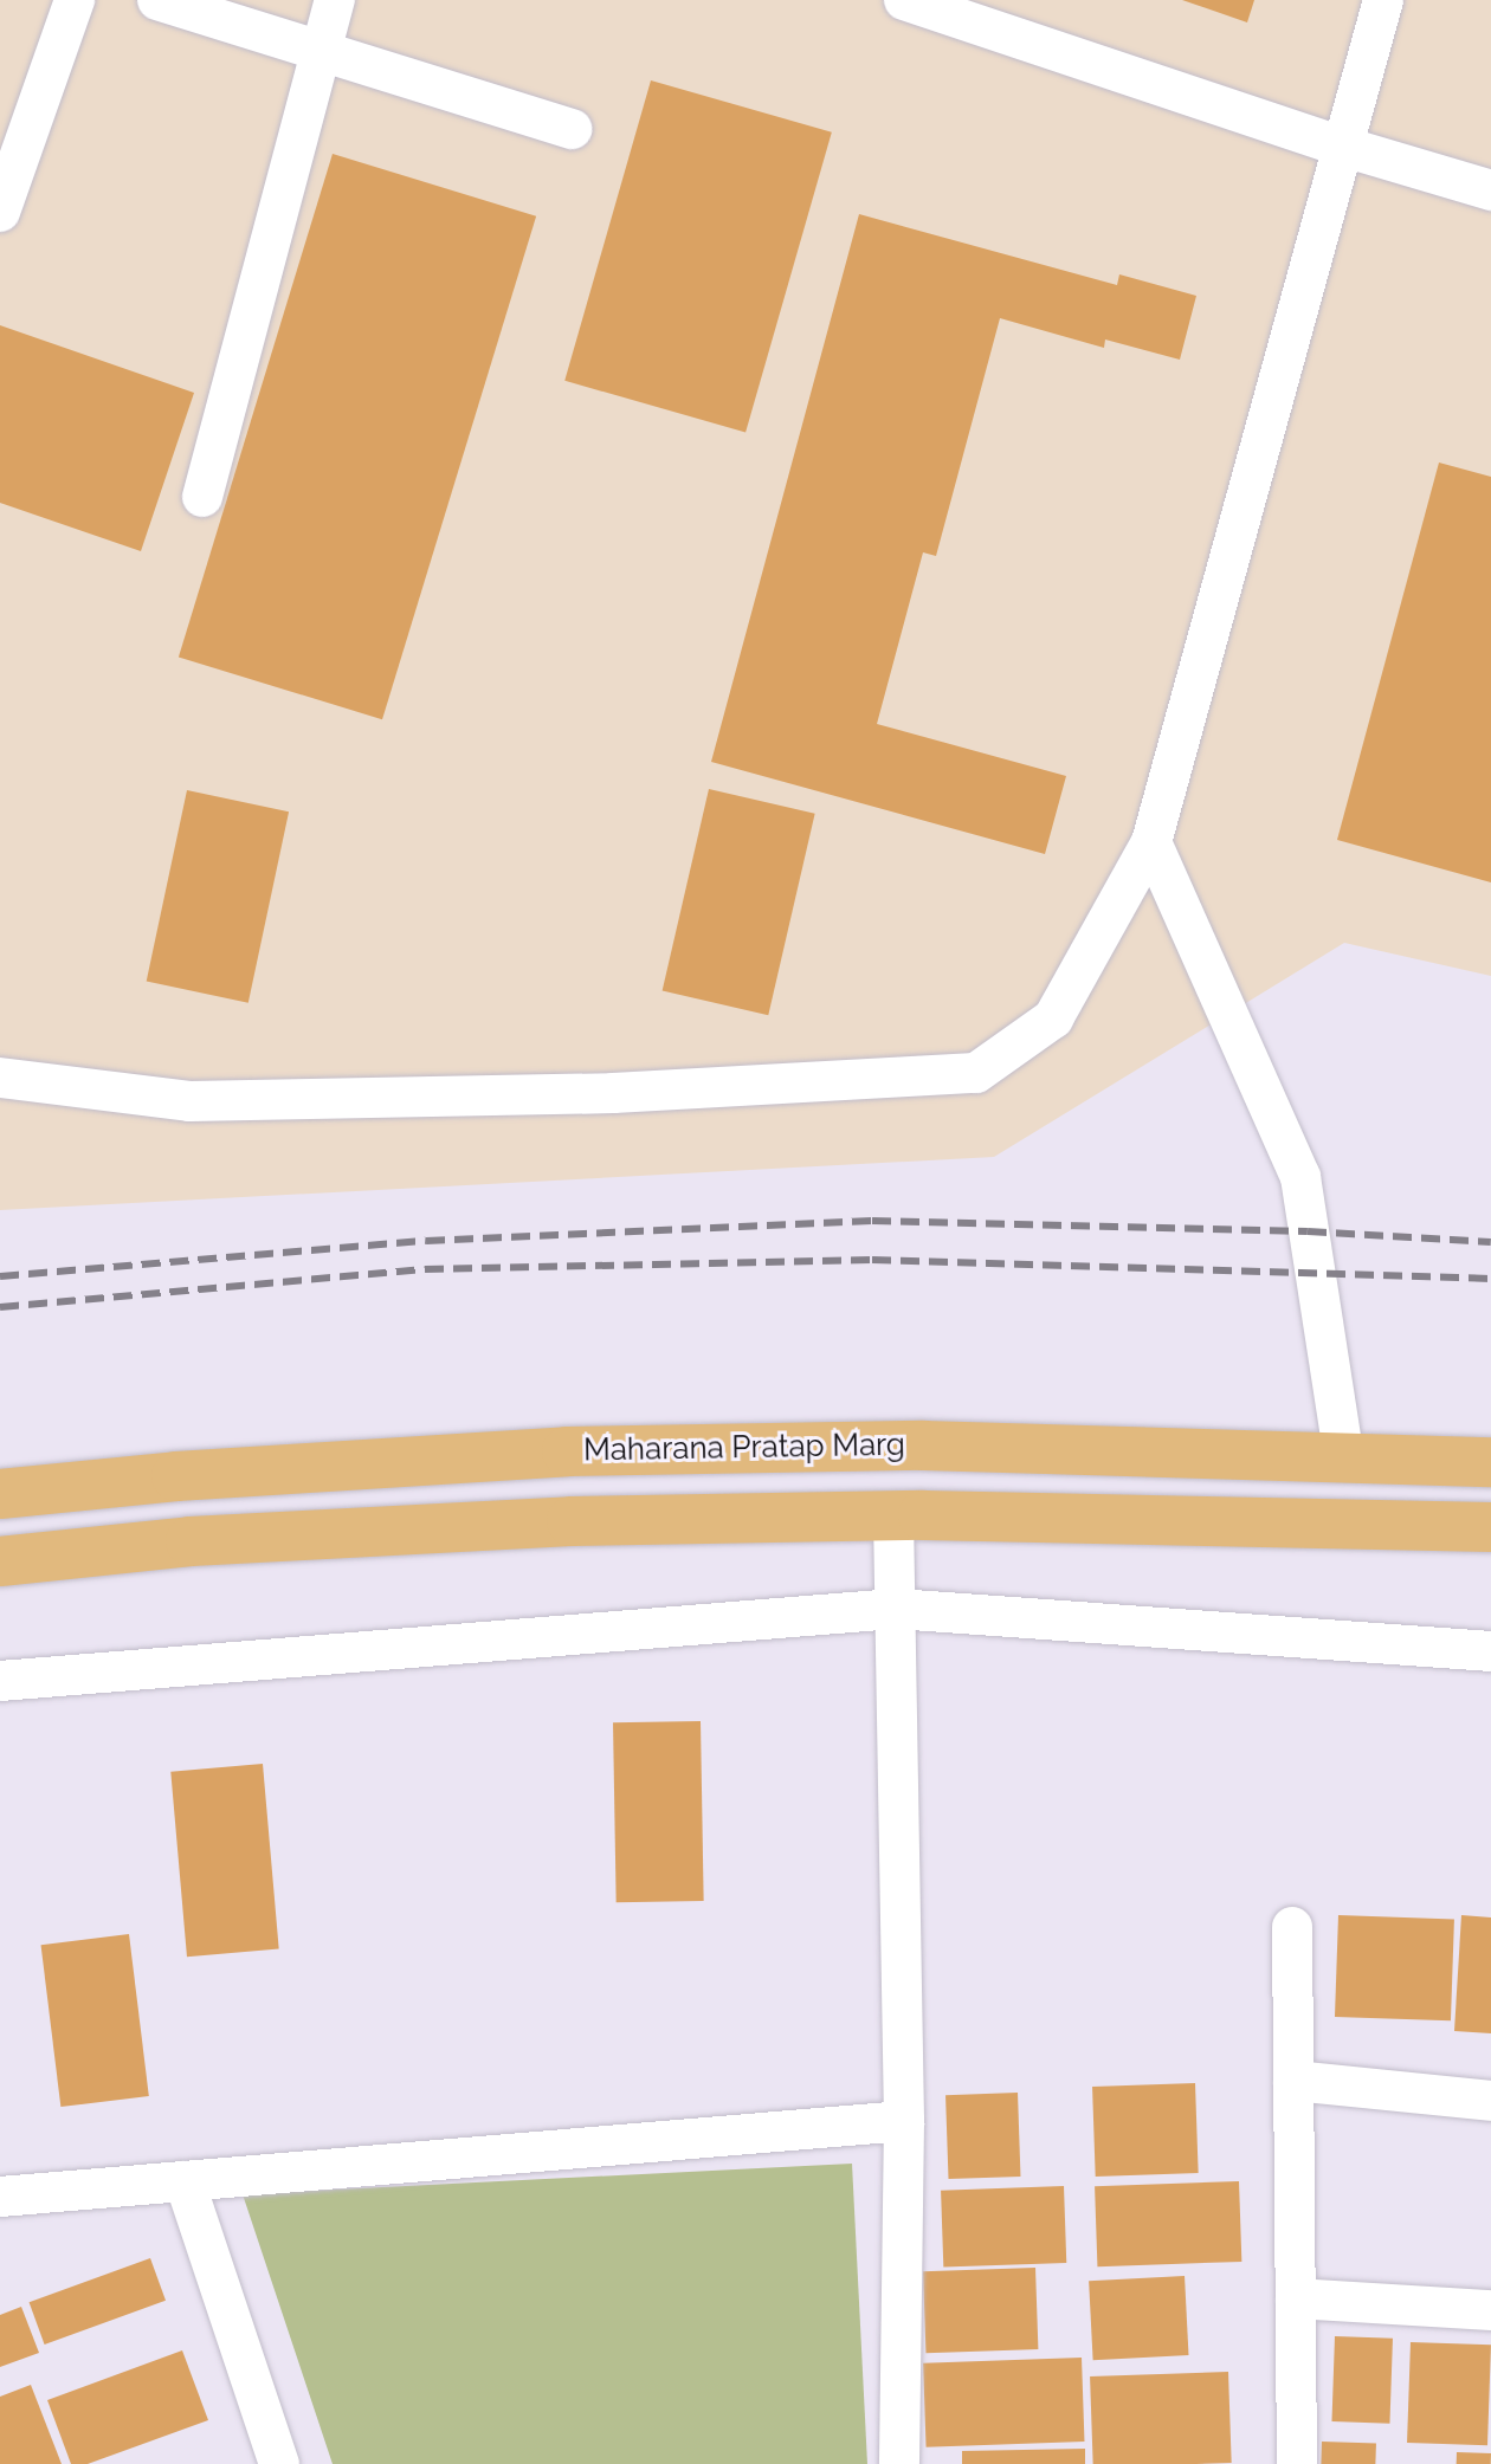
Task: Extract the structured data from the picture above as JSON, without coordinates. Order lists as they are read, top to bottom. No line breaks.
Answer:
{"streets":{"main road":["Maharana Pratap Marg"]}}
